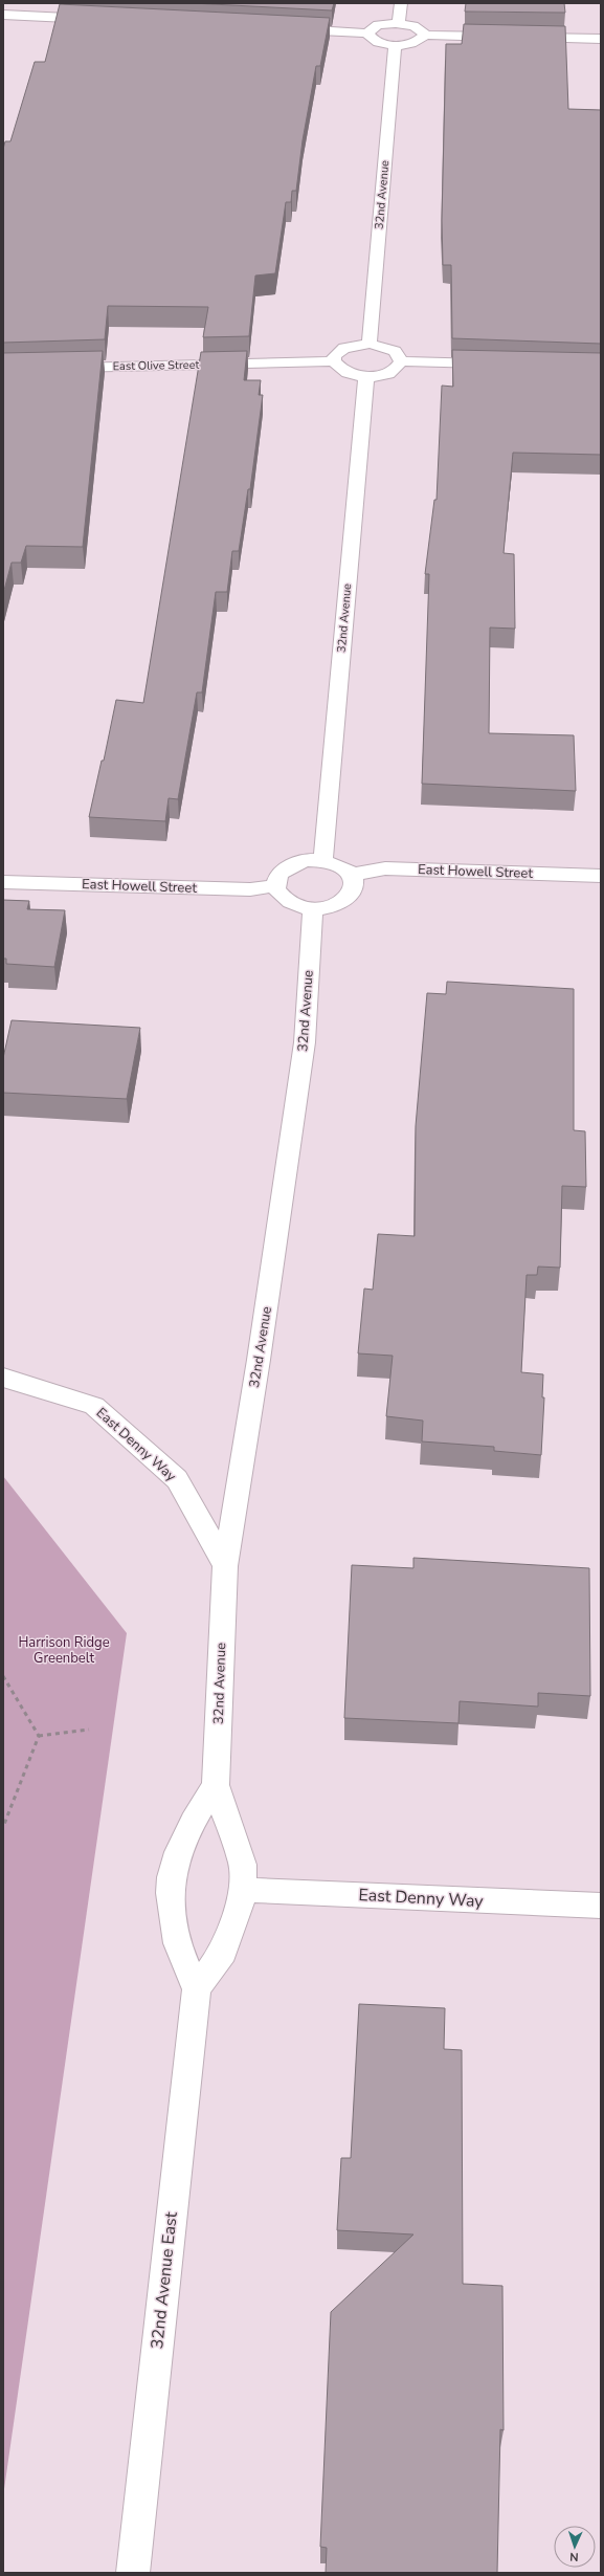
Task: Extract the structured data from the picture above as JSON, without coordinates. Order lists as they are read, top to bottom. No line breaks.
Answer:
{"streets":{"street":["32nd Avenue","East Olive Street","East Howell Street","East Denny Way","32nd Avenue East"]},"crossings":[["32nd Avenue","East Howell Street"],["32nd Avenue","East Denny Way"]],"parks":["Harrison Ridge Greenbelt"],"north":"bottom"}
